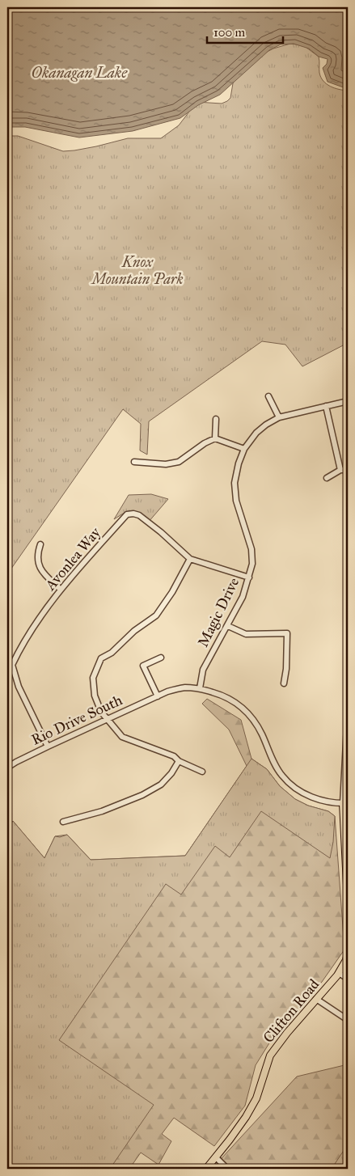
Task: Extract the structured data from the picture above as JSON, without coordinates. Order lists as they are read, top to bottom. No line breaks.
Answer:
{"streets":{"main road":["Clifton Road"],"street":["Avonlea Way","Magic Drive","Rio Drive South"]},"crossings":[["Avonlea Way","Magic Drive"],["Avonlea Way","Rio Drive South"],["Magic Drive","Rio Drive South"]],"water":["Okanagan Lake"],"parks":["Knox Mountain Park"],"scale_bar":"100 m"}
